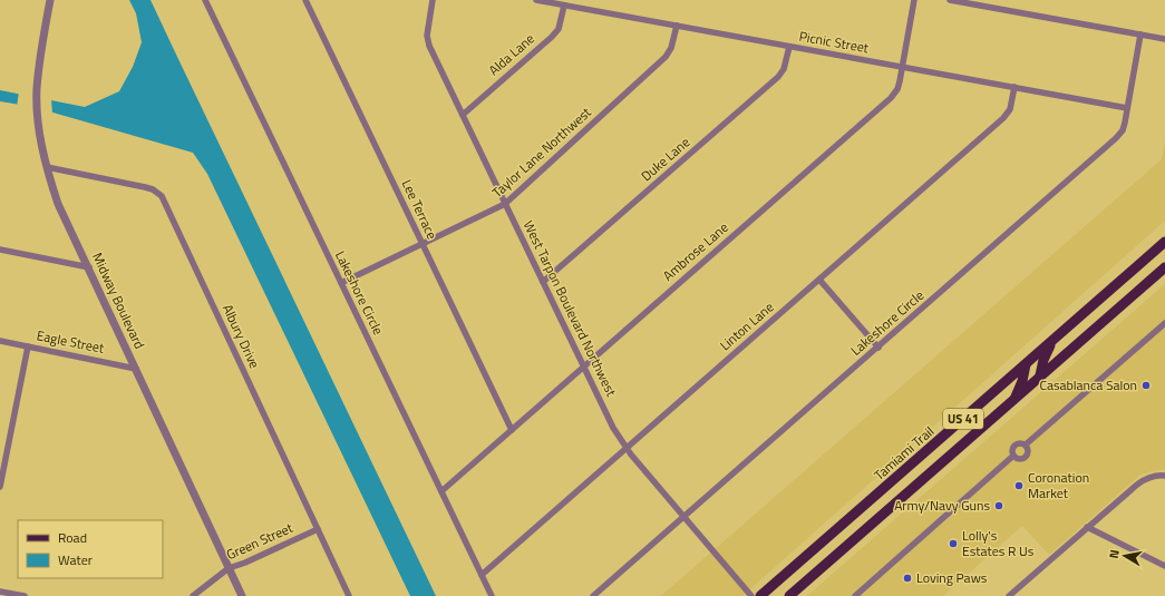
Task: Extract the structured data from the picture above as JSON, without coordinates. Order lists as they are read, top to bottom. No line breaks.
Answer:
{"streets":{"main road":["US 41","Tamiami Trail"],"street":["Picnic Street","Alda Lane","Taylor Lane Northwest","Duke Lane","Lee Terrace","Ambrose Lane","Lakeshore Circle","Midway Boulevard","West Tarpon Boulevard Northwest","Linton Lane","Albury Drive","Eagle Street","Green Street"]},"crossings":[["Picnic Street","Alda Lane"],["Picnic Street","Taylor Lane Northwest"],["Picnic Street","Duke Lane"],["Picnic Street","Ambrose Lane"],["Picnic Street","Lakeshore Circle"],["Picnic Street","Linton Lane"],["Alda Lane","West Tarpon Boulevard Northwest"],["Taylor Lane Northwest","Lee Terrace"],["Taylor Lane Northwest","Lakeshore Circle"],["Taylor Lane Northwest","West Tarpon Boulevard Northwest"],["Duke Lane","West Tarpon Boulevard Northwest"],["Lee Terrace","Ambrose Lane"],["Ambrose Lane","Lakeshore Circle"],["Ambrose Lane","West Tarpon Boulevard Northwest"],["Lakeshore Circle","West Tarpon Boulevard Northwest"],["Lakeshore Circle","Linton Lane"],["Midway Boulevard","Albury Drive"],["Midway Boulevard","Eagle Street"],["Midway Boulevard","Green Street"],["West Tarpon Boulevard Northwest","Linton Lane"],["Albury Drive","Green Street"]],"places":["Casablanca Salon","Coronation Market","Army/Navy Guns","Lolly's Estates R Us","Loving Paws"],"legend":["Road","Water"],"north":"left"}
